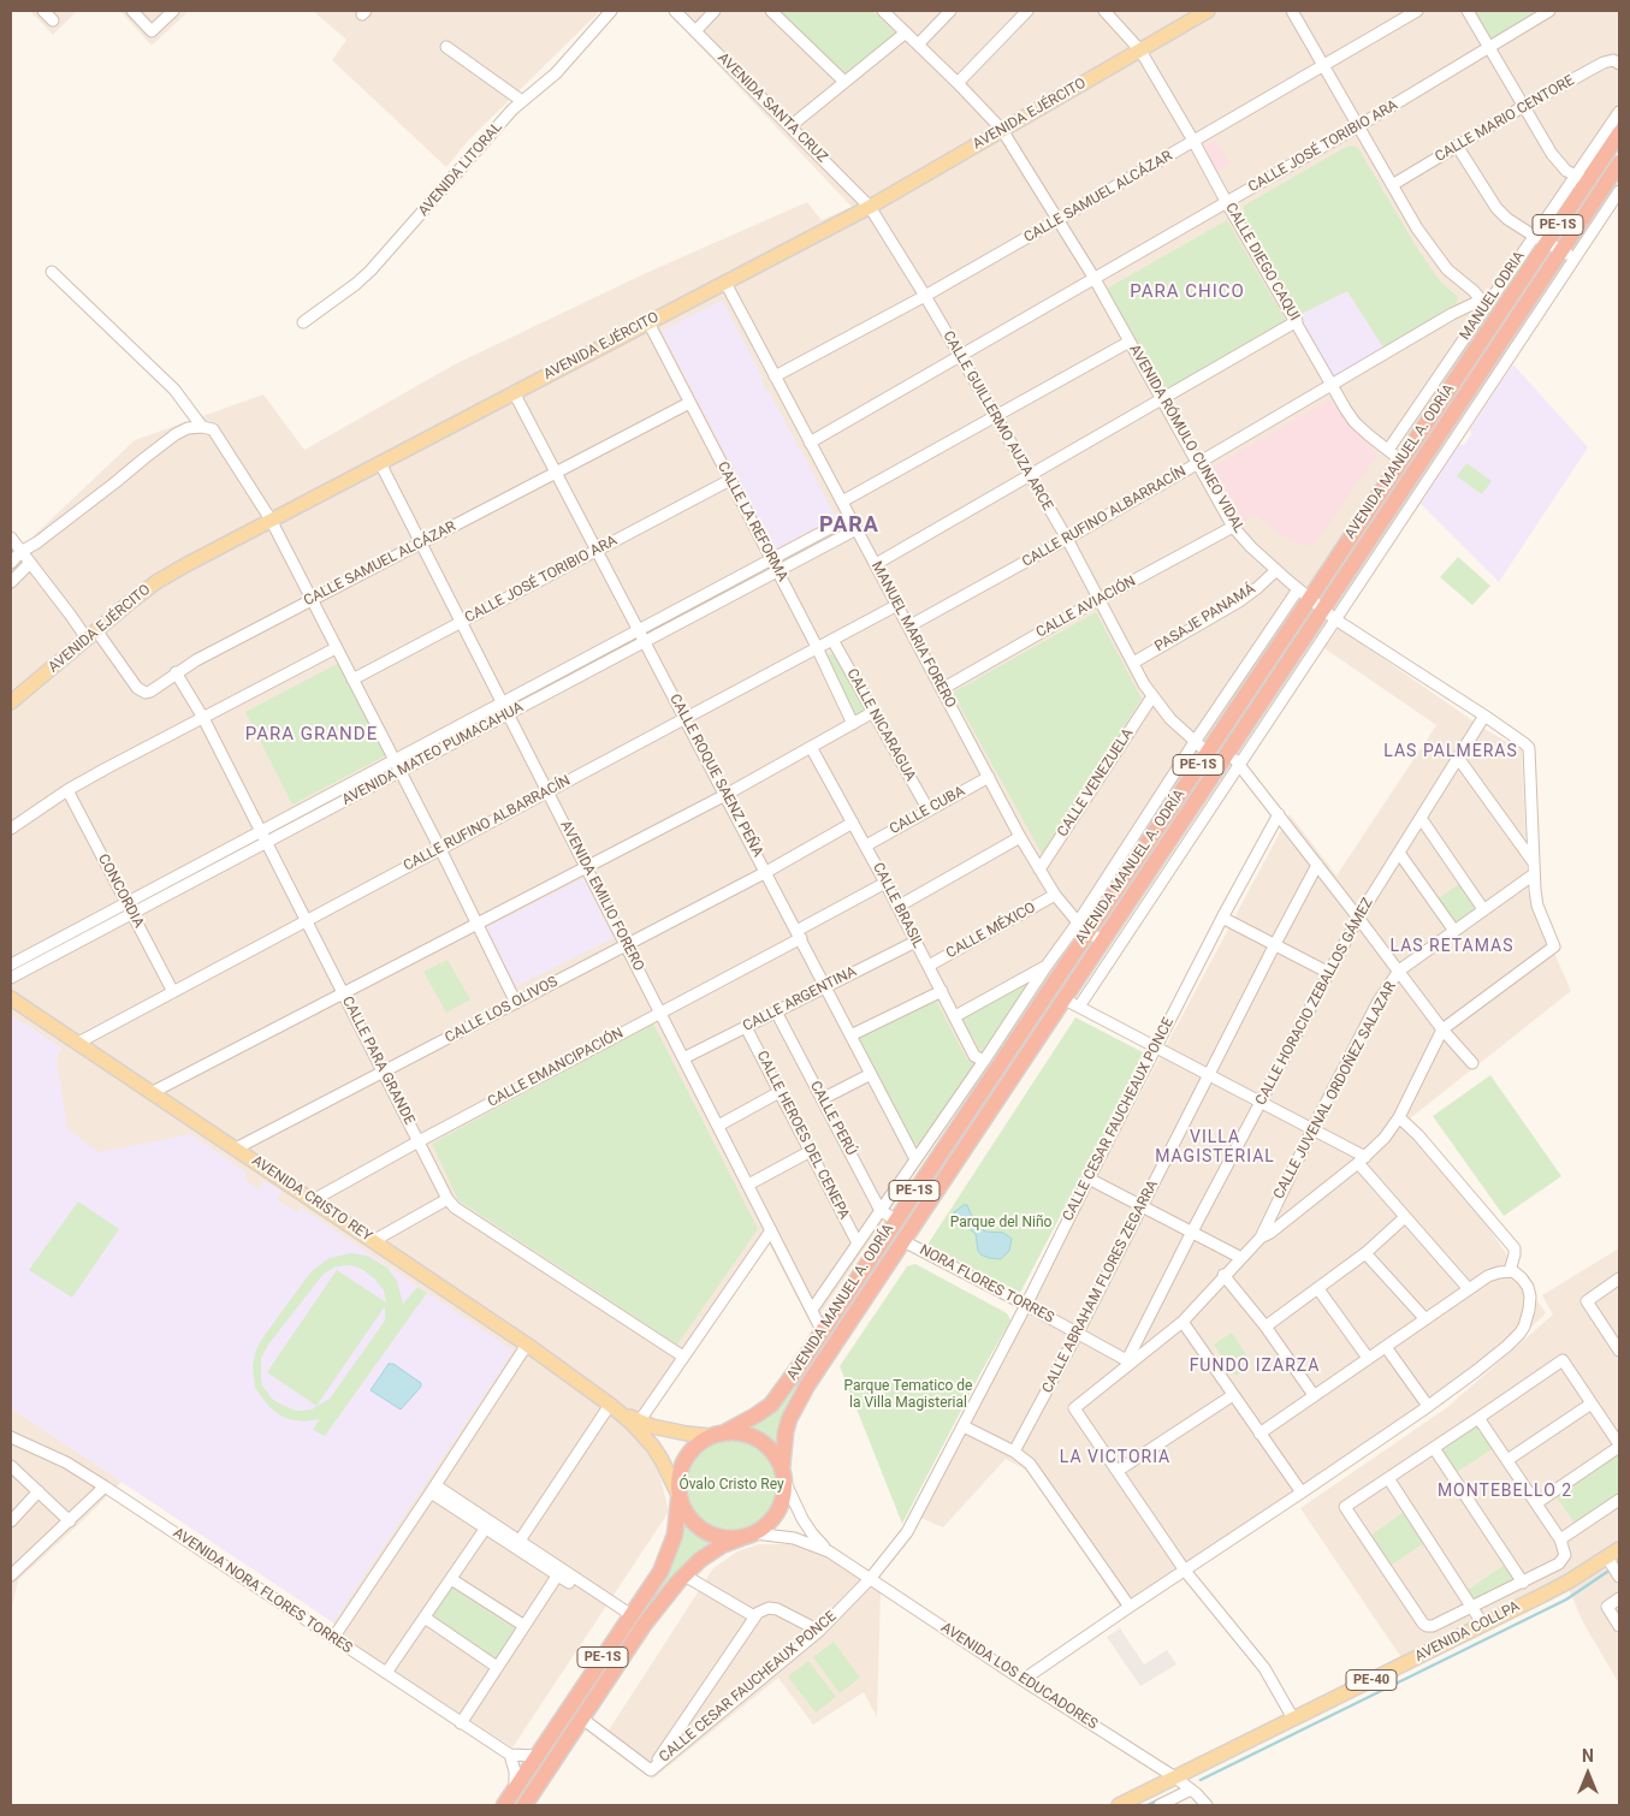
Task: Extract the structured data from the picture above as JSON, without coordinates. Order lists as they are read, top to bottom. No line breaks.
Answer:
{"streets":{"highway":["PE-1S","AVENIDA MANUEL A. ODRÍA"],"main road":["AVENIDA EJÉRCITO","AVENIDA CRISTO REY","AVENIDA COLLPA","PE-40"],"street":["AVENIDA SANTA CRUZ","CALLE MARIO CENTORE","CALLE JOSÉ TORIBIO ARA","AVENIDA LITORAL","CALLE SAMUEL ALCÁZAR","CALLE DIEGO CAQUI","MANUEL ODRIA","CALLE GUILLERMO AUZA ARCE","AVENIDA RÓMULO CUNEO VIDAL","CALLE RUFINO ALBARRACÍN","CALLE LA REFORMA","CALLE AVIACIÓN","PASAJE PANAMÁ","MANUEL MARIA FORERO","CALLE NICARAGUA","AVENIDA MATEO PUMACAHUA","CALLE ROQUE SAENZ PEÑA","CALLE VENEZUELA","CALLE CUBA","CONCORDIA","AVENIDA EMILIO FORERO","CALLE BRASIL","CALLE MÉXICO","CALLE ARGENTINA","CALLE HORACIO ZEBALLOS GÁMEZ","CALLE LOS OLIVOS","CALLE PARA GRANDE","CALLE EMANCIPACIÓN","CALLE JUVENAL ORDOÑEZ SALAZAR","CALLE PERÚ","CALLE CESAR FAUCHEAUX PONCE","CALLE HEROES DEL CENEPA","NORA FLORES TORRES","CALLE ABRAHAM FLORES ZEGARRA","AVENIDA NORA FLORES TORRES","AVENIDA LOS EDUCADORES"]},"crossings":[["AVENIDA SANTA CRUZ","AVENIDA EJÉRCITO"],["AVENIDA SANTA CRUZ","CALLE GUILLERMO AUZA ARCE"],["AVENIDA EJÉRCITO","CALLE SAMUEL ALCÁZAR"],["AVENIDA EJÉRCITO","CALLE DIEGO CAQUI"],["AVENIDA EJÉRCITO","CALLE GUILLERMO AUZA ARCE"],["AVENIDA EJÉRCITO","AVENIDA RÓMULO CUNEO VIDAL"],["AVENIDA EJÉRCITO","CALLE LA REFORMA"],["AVENIDA EJÉRCITO","MANUEL MARIA FORERO"],["AVENIDA EJÉRCITO","CALLE ROQUE SAENZ PEÑA"],["AVENIDA EJÉRCITO","AVENIDA EMILIO FORERO"],["CALLE JOSÉ TORIBIO ARA","CALLE DIEGO CAQUI"],["CALLE JOSÉ TORIBIO ARA","CALLE GUILLERMO AUZA ARCE"],["CALLE JOSÉ TORIBIO ARA","AVENIDA RÓMULO CUNEO VIDAL"],["CALLE JOSÉ TORIBIO ARA","CALLE LA REFORMA"],["CALLE JOSÉ TORIBIO ARA","MANUEL MARIA FORERO"],["CALLE JOSÉ TORIBIO ARA","CALLE ROQUE SAENZ PEÑA"],["CALLE JOSÉ TORIBIO ARA","AVENIDA EMILIO FORERO"],["CALLE SAMUEL ALCÁZAR","CALLE DIEGO CAQUI"],["CALLE SAMUEL ALCÁZAR","CALLE GUILLERMO AUZA ARCE"],["CALLE SAMUEL ALCÁZAR","AVENIDA RÓMULO CUNEO VIDAL"],["CALLE SAMUEL ALCÁZAR","CALLE LA REFORMA"],["CALLE SAMUEL ALCÁZAR","MANUEL MARIA FORERO"],["CALLE SAMUEL ALCÁZAR","CALLE ROQUE SAENZ PEÑA"],["CALLE SAMUEL ALCÁZAR","AVENIDA EMILIO FORERO"],["CALLE SAMUEL ALCÁZAR","CALLE PARA GRANDE"],["PE-1S","AVENIDA MANUEL A. ODRÍA"],["PE-1S","AVENIDA CRISTO REY"],["PE-1S","AVENIDA NORA FLORES TORRES"],["PE-1S","AVENIDA LOS EDUCADORES"],["CALLE DIEGO CAQUI","MANUEL ODRIA"],["CALLE DIEGO CAQUI","AVENIDA MANUEL A. ODRÍA"],["CALLE DIEGO CAQUI","CALLE RUFINO ALBARRACÍN"],["MANUEL ODRIA","AVENIDA MANUEL A. ODRÍA"],["MANUEL ODRIA","CALLE RUFINO ALBARRACÍN"],["CALLE GUILLERMO AUZA ARCE","AVENIDA MANUEL A. ODRÍA"],["CALLE GUILLERMO AUZA ARCE","CALLE RUFINO ALBARRACÍN"],["CALLE GUILLERMO AUZA ARCE","CALLE AVIACIÓN"],["CALLE GUILLERMO AUZA ARCE","PASAJE PANAMÁ"],["CALLE GUILLERMO AUZA ARCE","CALLE VENEZUELA"],["AVENIDA RÓMULO CUNEO VIDAL","AVENIDA MANUEL A. ODRÍA"],["AVENIDA RÓMULO CUNEO VIDAL","CALLE RUFINO ALBARRACÍN"],["AVENIDA RÓMULO CUNEO VIDAL","CALLE AVIACIÓN"],["AVENIDA RÓMULO CUNEO VIDAL","PASAJE PANAMÁ"],["AVENIDA RÓMULO CUNEO VIDAL","CALLE HORACIO ZEBALLOS GÁMEZ"],["AVENIDA RÓMULO CUNEO VIDAL","CALLE JUVENAL ORDOÑEZ SALAZAR"],["AVENIDA MANUEL A. ODRÍA","CALLE RUFINO ALBARRACÍN"],["AVENIDA MANUEL A. ODRÍA","MANUEL MARIA FORERO"],["AVENIDA MANUEL A. ODRÍA","CALLE ROQUE SAENZ PEÑA"],["AVENIDA MANUEL A. ODRÍA","AVENIDA EMILIO FORERO"],["AVENIDA MANUEL A. ODRÍA","CALLE BRASIL"],["AVENIDA MANUEL A. ODRÍA","CALLE PERÚ"],["AVENIDA MANUEL A. ODRÍA","CALLE HEROES DEL CENEPA"],["AVENIDA MANUEL A. ODRÍA","AVENIDA CRISTO REY"],["AVENIDA MANUEL A. ODRÍA","NORA FLORES TORRES"],["AVENIDA MANUEL A. ODRÍA","AVENIDA LOS EDUCADORES"],["CALLE RUFINO ALBARRACÍN","CALLE LA REFORMA"],["CALLE RUFINO ALBARRACÍN","MANUEL MARIA FORERO"],["CALLE RUFINO ALBARRACÍN","CALLE NICARAGUA"],["CALLE RUFINO ALBARRACÍN","CALLE ROQUE SAENZ PEÑA"],["CALLE RUFINO ALBARRACÍN","CONCORDIA"],["CALLE RUFINO ALBARRACÍN","AVENIDA EMILIO FORERO"],["CALLE RUFINO ALBARRACÍN","CALLE PARA GRANDE"],["CALLE RUFINO ALBARRACÍN","AVENIDA CRISTO REY"],["CALLE LA REFORMA","AVENIDA MATEO PUMACAHUA"],["CALLE AVIACIÓN","MANUEL MARIA FORERO"],["MANUEL MARIA FORERO","AVENIDA MATEO PUMACAHUA"],["MANUEL MARIA FORERO","CALLE VENEZUELA"],["MANUEL MARIA FORERO","CALLE CUBA"],["MANUEL MARIA FORERO","CALLE MÉXICO"],["CALLE NICARAGUA","CALLE CUBA"],["AVENIDA MATEO PUMACAHUA","CALLE ROQUE SAENZ PEÑA"],["AVENIDA MATEO PUMACAHUA","CONCORDIA"],["AVENIDA MATEO PUMACAHUA","AVENIDA EMILIO FORERO"],["AVENIDA MATEO PUMACAHUA","CALLE PARA GRANDE"],["CALLE ROQUE SAENZ PEÑA","CALLE ARGENTINA"],["CALLE ROQUE SAENZ PEÑA","CALLE LOS OLIVOS"],["CALLE ROQUE SAENZ PEÑA","CALLE EMANCIPACIÓN"],["CALLE CUBA","CALLE BRASIL"],["AVENIDA EMILIO FORERO","CALLE ARGENTINA"],["AVENIDA EMILIO FORERO","CALLE LOS OLIVOS"],["AVENIDA EMILIO FORERO","CALLE EMANCIPACIÓN"],["CALLE BRASIL","CALLE MÉXICO"],["CALLE BRASIL","CALLE ARGENTINA"],["CALLE BRASIL","CALLE LOS OLIVOS"],["CALLE BRASIL","CALLE EMANCIPACIÓN"],["CALLE ARGENTINA","CALLE PERÚ"],["CALLE ARGENTINA","CALLE HEROES DEL CENEPA"],["CALLE HORACIO ZEBALLOS GÁMEZ","CALLE JUVENAL ORDOÑEZ SALAZAR"],["CALLE HORACIO ZEBALLOS GÁMEZ","NORA FLORES TORRES"],["CALLE LOS OLIVOS","CALLE PARA GRANDE"],["CALLE LOS OLIVOS","AVENIDA CRISTO REY"],["CALLE PARA GRANDE","CALLE EMANCIPACIÓN"],["CALLE EMANCIPACIÓN","AVENIDA CRISTO REY"],["CALLE JUVENAL ORDOÑEZ SALAZAR","NORA FLORES TORRES"],["CALLE CESAR FAUCHEAUX PONCE","NORA FLORES TORRES"],["CALLE CESAR FAUCHEAUX PONCE","AVENIDA LOS EDUCADORES"],["AVENIDA CRISTO REY","AVENIDA LOS EDUCADORES"],["NORA FLORES TORRES","CALLE ABRAHAM FLORES ZEGARRA"],["AVENIDA COLLPA","AVENIDA LOS EDUCADORES"]],"districts":["PARA CHICO","PARA","PARA GRANDE","LAS PALMERAS","LAS RETAMAS","VILLA MAGISTERIAL","FUNDO IZARZA","LA VICTORIA","MONTEBELLO 2"],"parks":["Parque del Niño","Parque Tematico de la Villa Magisterial","Óvalo Cristo Rey"],"north":"top"}
